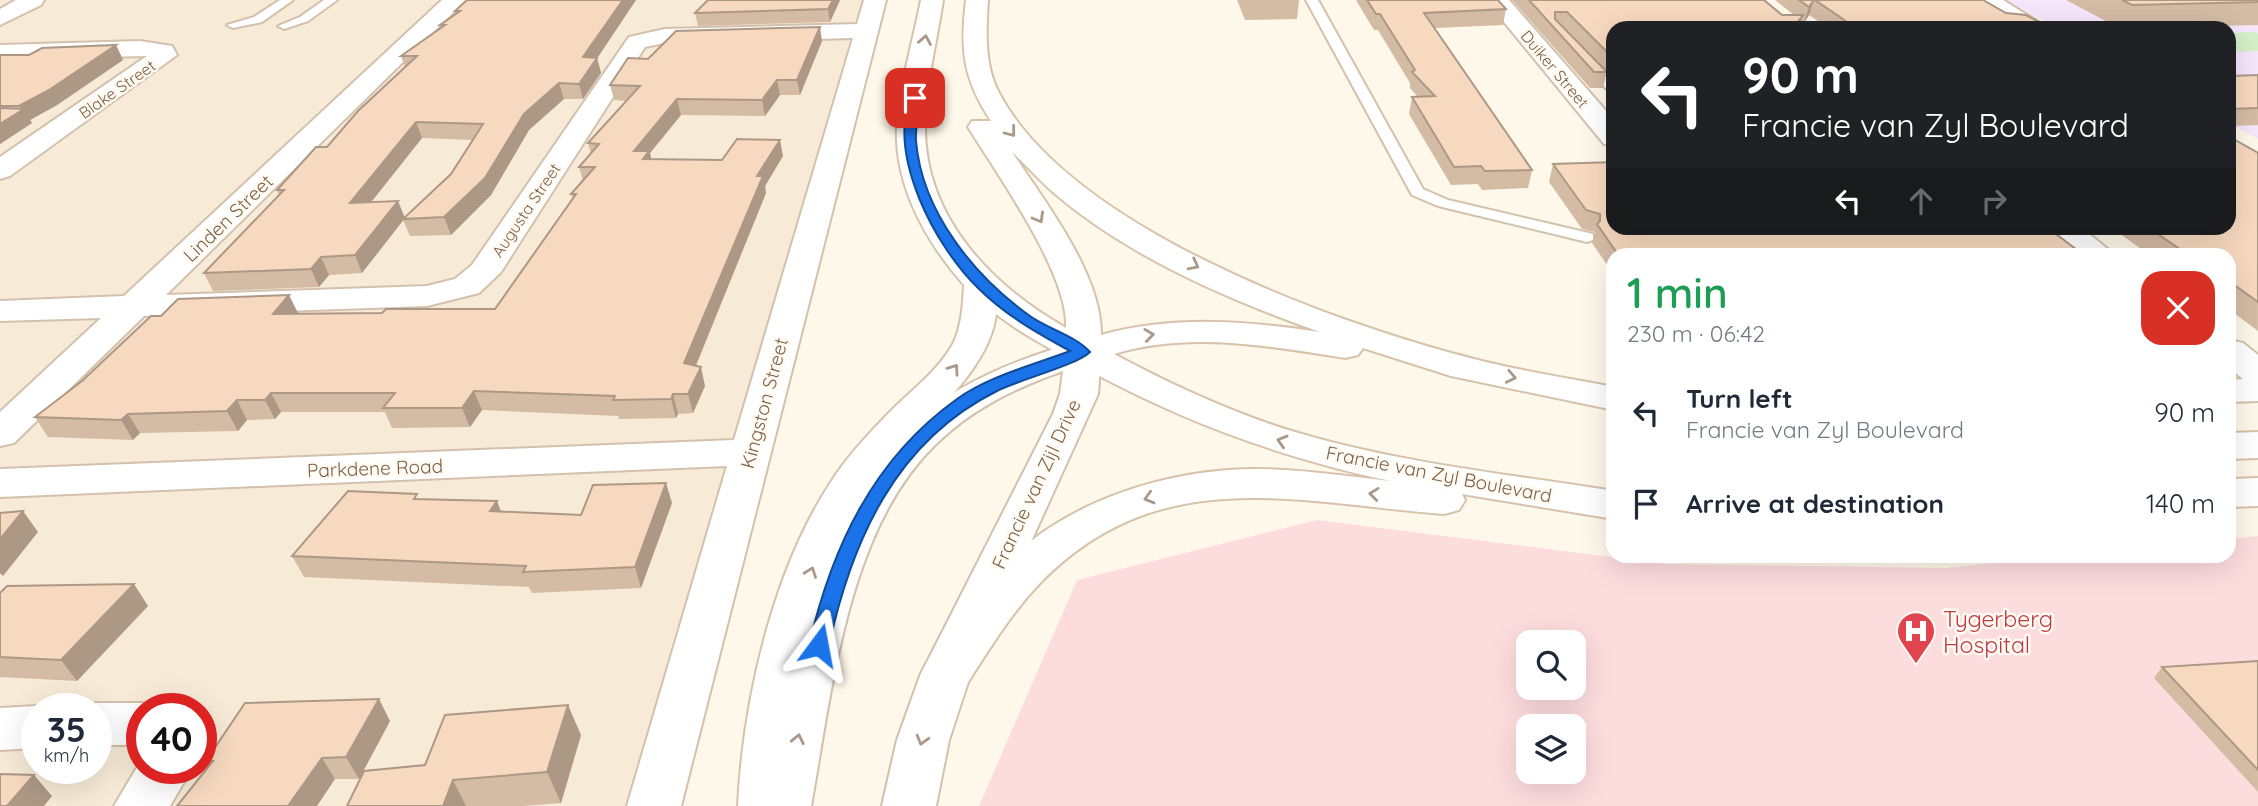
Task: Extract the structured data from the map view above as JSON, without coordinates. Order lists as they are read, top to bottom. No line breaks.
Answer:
{"streets":{"street":["Duiker Street","Blake Street","Augusta Street","Linden Street","Kingston Street","Parkdene Road","Francie van Zyl Boulevard","Francie van Zijl Drive"]},"crossings":[["Augusta Street","Linden Street"],["Augusta Street","Kingston Street"],["Kingston Street","Parkdene Road"],["Francie van Zyl Boulevard","Francie van Zijl Drive"]],"one_way":["Francie van Zijl Drive"],"places":{"hospital":["Tygerberg Hospital"]},"page":{"turn":["90 m","Francie van Zyl Boulevard"],"heading":["1 min","230 m · 06:42"],"list":[{"name":"Turn left","note":"Francie van Zyl Boulevard","value":"90 m"},{"name":"Arrive at destination","value":"140 m"}],"speed":"35 km/h","limit":"40"}}
